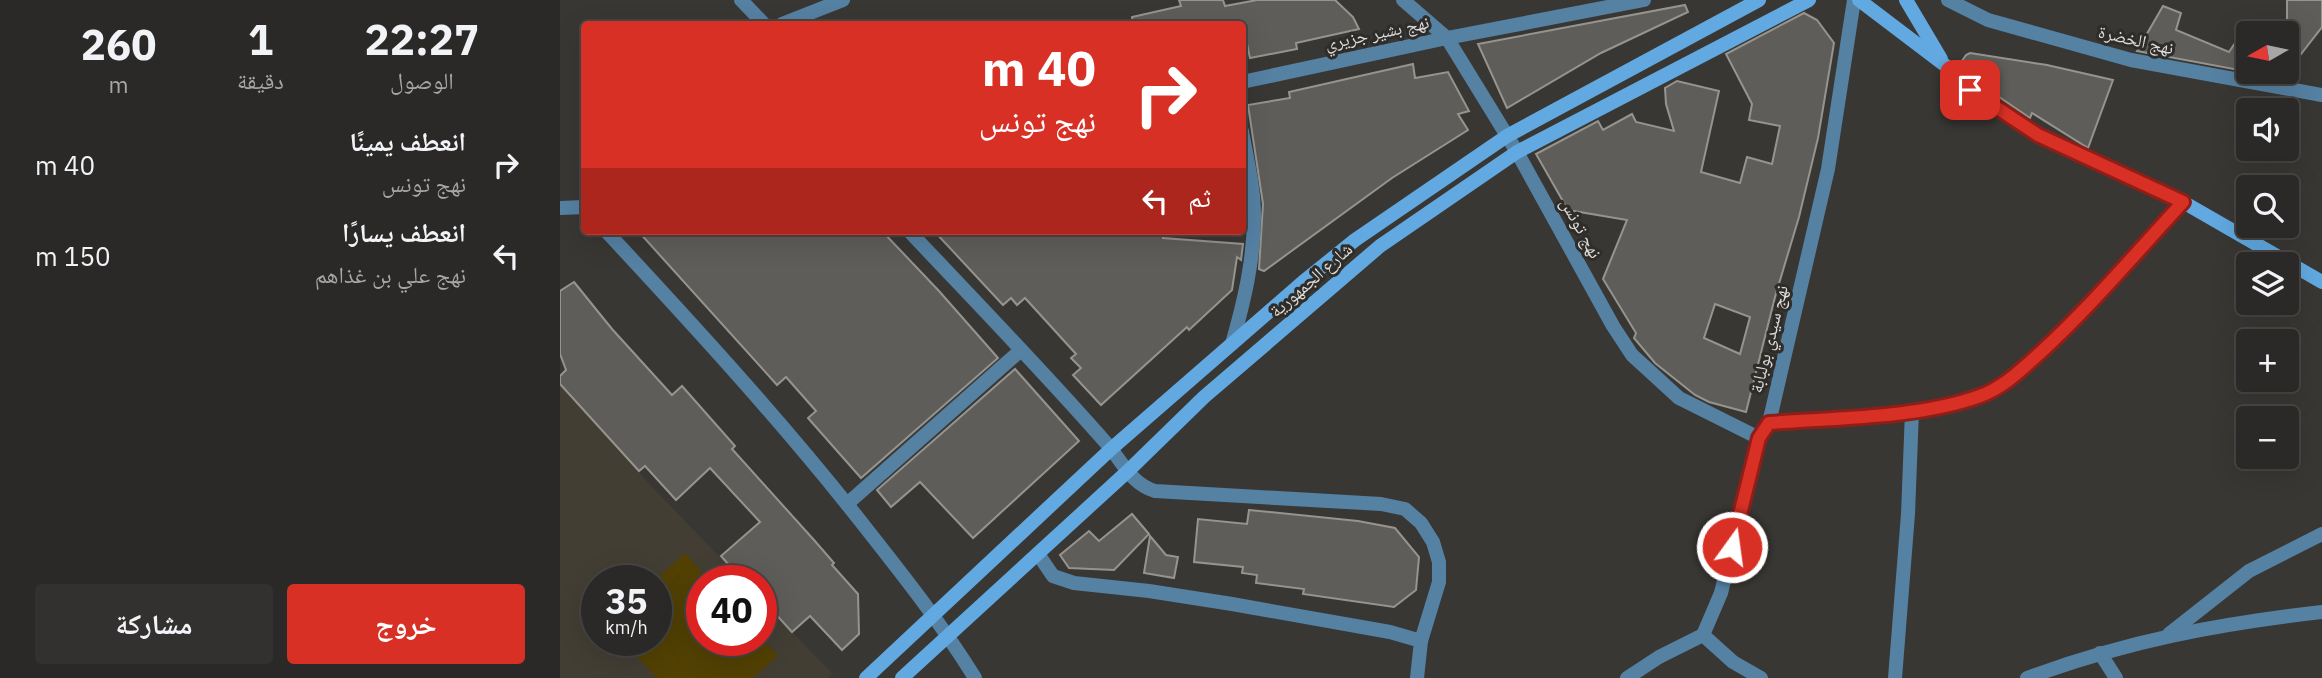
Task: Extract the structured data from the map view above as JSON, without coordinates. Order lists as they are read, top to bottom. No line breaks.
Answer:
{"streets":{"main road":["شارع الجمهورية"],"street":["نهج بشير جزيري","نهج الخضرة","نهج تونس","نهج سيدي بولبابة"]},"crossings":[["نهج بشير جزيري","نهج تونس"],["نهج تونس","شارع الجمهورية"],["نهج تونس","نهج سيدي بولبابة"]],"north":"left","page":{"eta":["22:27","الوصول","1","دقيقة","260","m"],"map_buttons":["+","−"],"turn":["40 m","نهج تونس"],"list":[{"name":"انعطف يمينًا","note":"نهج تونس","value":"40 m"},{"name":"انعطف يسارًا","note":"نهج علي بن غذاهم","value":"150 m"}],"then":"ثم","speed":"35 km/h","limit":"40","buttons":["خروج","مشاركة"]}}
